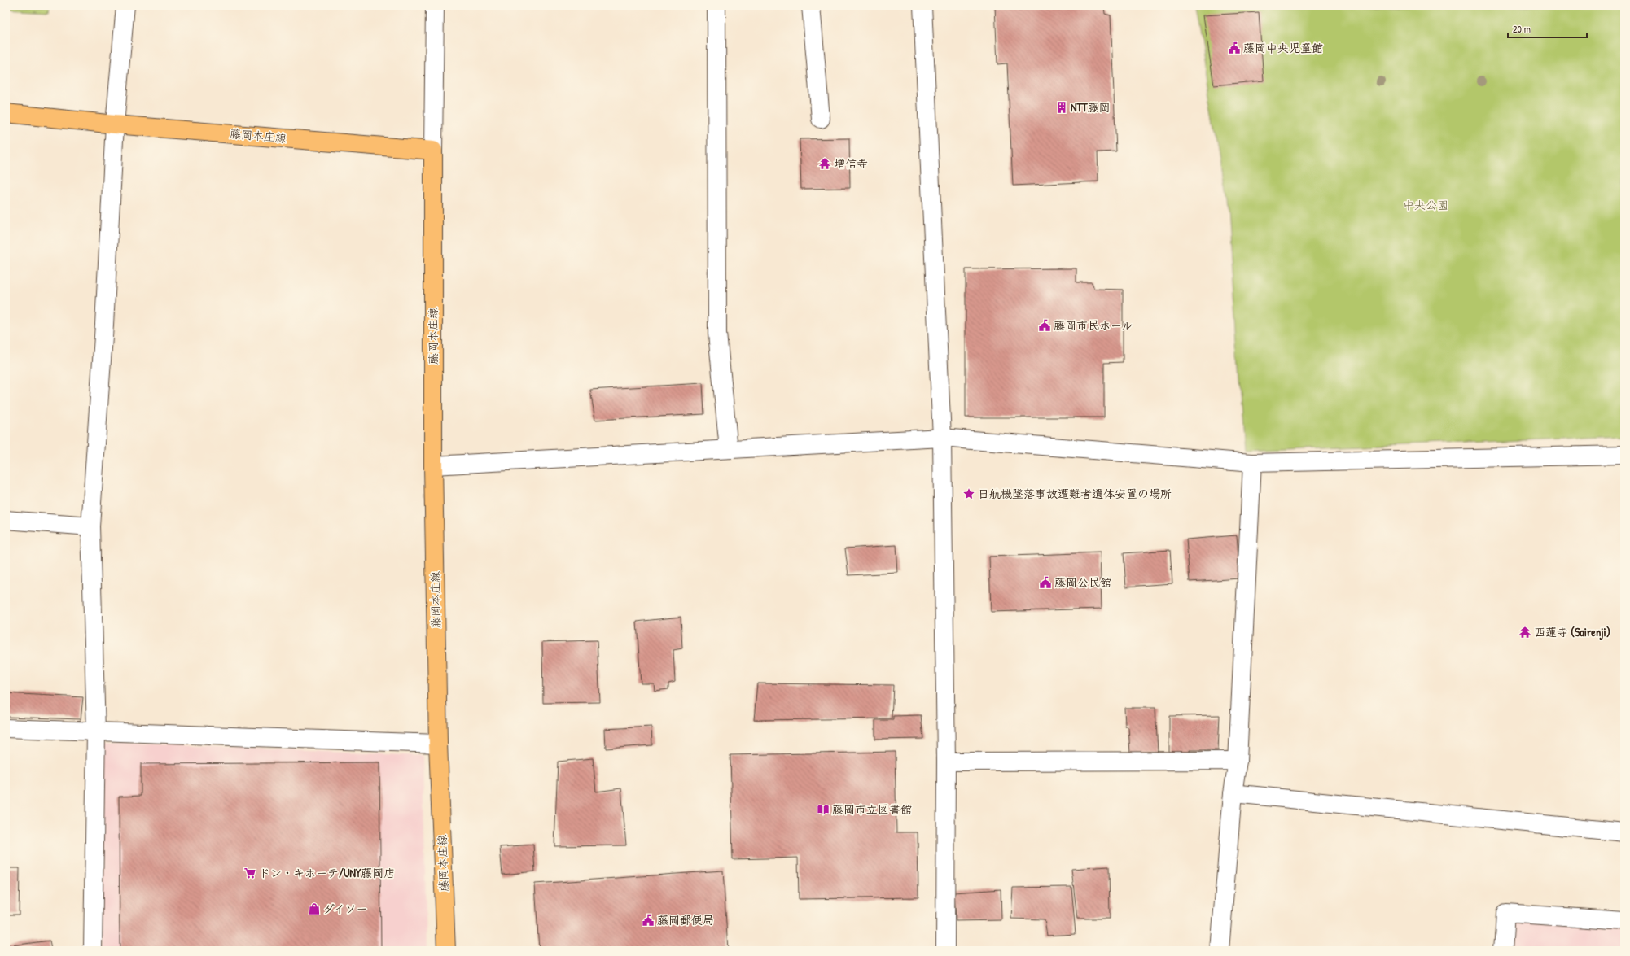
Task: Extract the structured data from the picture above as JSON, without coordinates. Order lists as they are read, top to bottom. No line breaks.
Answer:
{"streets":{"main road":["藤岡本庄線"]},"parks":["中央公園"],"places":{"public building":["藤岡中央児童館","藤岡市民ホール","藤岡公民館","藤岡郵便局"],"building":["NTT藤岡"],"temple":["増信寺","西蓮寺 (Sairenji)"],"place":["日航機墜落事故遭難者遺体安置の場所"],"library":["藤岡市立図書館"],"supermarket":["ドン・キホーテ/UNY藤岡店"],"shop":["ダイソー"]},"scale_bar":"20 m"}
